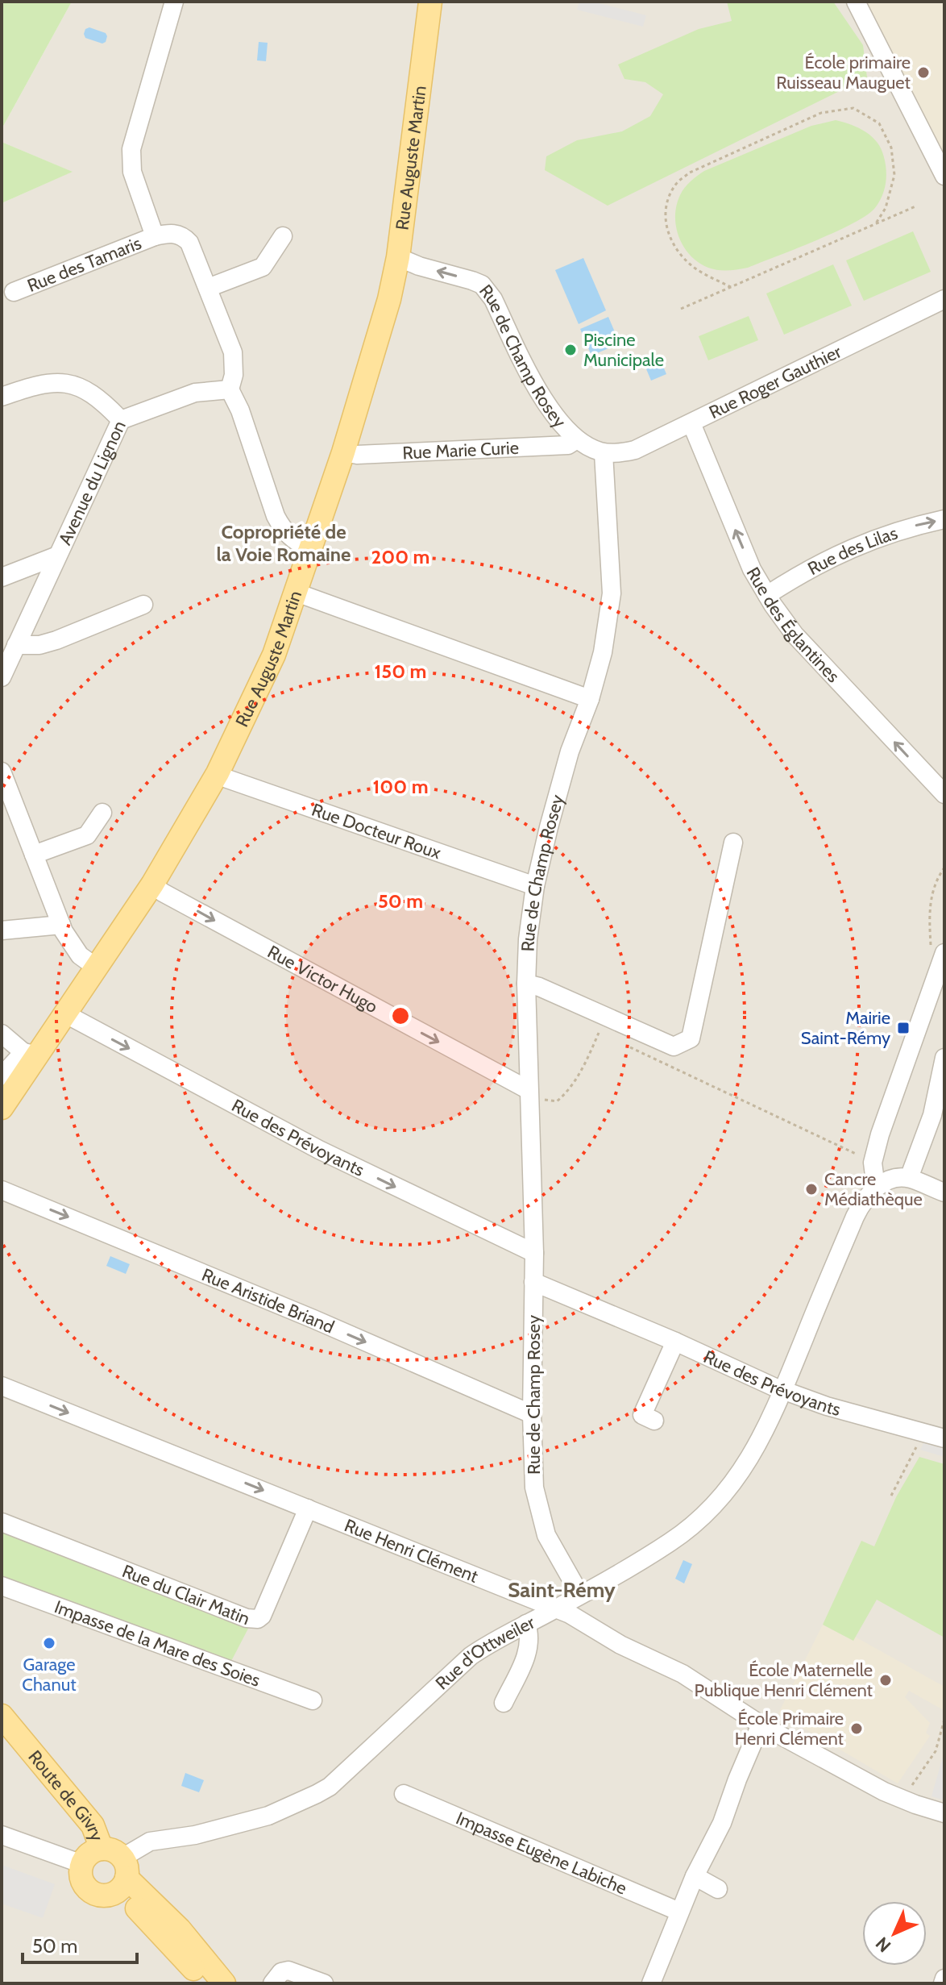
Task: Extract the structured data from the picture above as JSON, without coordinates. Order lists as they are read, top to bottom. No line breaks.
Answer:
{"streets":{"main road":["Rue Auguste Martin","Route de Givry"],"street":["Rue des Tamaris","Rue de Champ Rosey","Rue Roger Gauthier","Rue Marie Curie","Avenue du Lignon","Rue des Lilas","Rue des Églantines","Rue Docteur Roux","Rue Victor Hugo","Rue des Prévoyants","Rue Aristide Briand","Rue Henri Clément","Rue du Clair Matin","Impasse de la Mare des Soies","Rue d'Ottweiler","Impasse Eugène Labiche"]},"crossings":[["Rue Auguste Martin","Rue de Champ Rosey"],["Rue Auguste Martin","Rue Marie Curie"],["Rue Auguste Martin","Rue Docteur Roux"],["Rue Auguste Martin","Rue Victor Hugo"],["Rue Auguste Martin","Rue des Prévoyants"],["Rue de Champ Rosey","Rue Roger Gauthier"],["Rue de Champ Rosey","Rue Marie Curie"],["Rue de Champ Rosey","Rue Docteur Roux"],["Rue de Champ Rosey","Rue Victor Hugo"],["Rue de Champ Rosey","Rue des Prévoyants"],["Rue de Champ Rosey","Rue Aristide Briand"],["Rue de Champ Rosey","Rue d'Ottweiler"],["Rue Roger Gauthier","Rue des Églantines"],["Rue des Lilas","Rue des Églantines"],["Rue des Prévoyants","Rue d'Ottweiler"],["Rue Henri Clément","Rue du Clair Matin"],["Rue Henri Clément","Rue d'Ottweiler"],["Rue d'Ottweiler","Route de Givry"]],"one_way":["Rue des Lilas","Rue des Églantines","Rue Victor Hugo","Rue des Prévoyants","Rue Aristide Briand"],"districts":["Copropriété de la Voie Romaine","Saint-Rémy"],"places":{"other":["École primaire Ruisseau Mauguet","Piscine Municipale","Cancre Médiathèque","Garage Chanut","École Maternelle Publique Henri Clément","École Primaire Henri Clément"],"transit":["Mairie Saint-Rémy"]},"scale_bar":"50 m","north":"bottom left","rings":["200 m","150 m","100 m","50 m"]}
